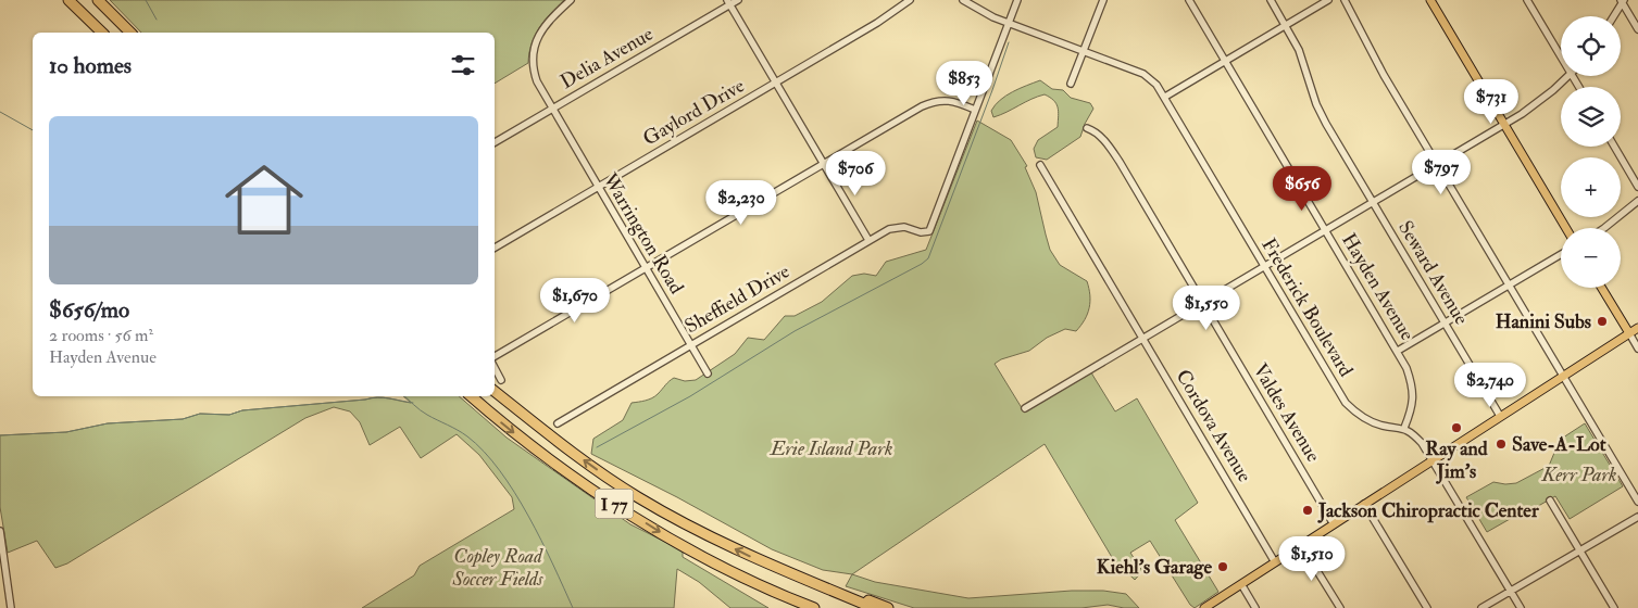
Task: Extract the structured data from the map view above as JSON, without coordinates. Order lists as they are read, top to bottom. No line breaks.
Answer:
{"streets":{"highway":["I 77"],"street":["Delia Avenue","Gaylord Drive","Warrington Road","Seward Avenue","Hayden Avenue","Sheffield Drive","Frederick Boulevard","Valdes Avenue","Cordova Avenue"]},"crossings":[["Delia Avenue","Warrington Road"],["Gaylord Drive","Warrington Road"],["Warrington Road","Sheffield Drive"],["Hayden Avenue","Frederick Boulevard"]],"parks":["Erie Island Park","Kerr Park","Copley Road Soccer Fields"],"places":["Hanini Subs","Ray and Jim's","Save-A-Lot","Jackson Chiropractic Center","Kiehl's Garage"],"page":{"map_buttons":["+","−"],"heading":"10 homes","price":["$853","$731","$797","$706","$656","$2,230","$1,670","$1,550","$2,740","$1,510"],"list":[{"name":"$656/mo","note":"2 rooms · 56 m² · Hayden Avenue"}]}}
